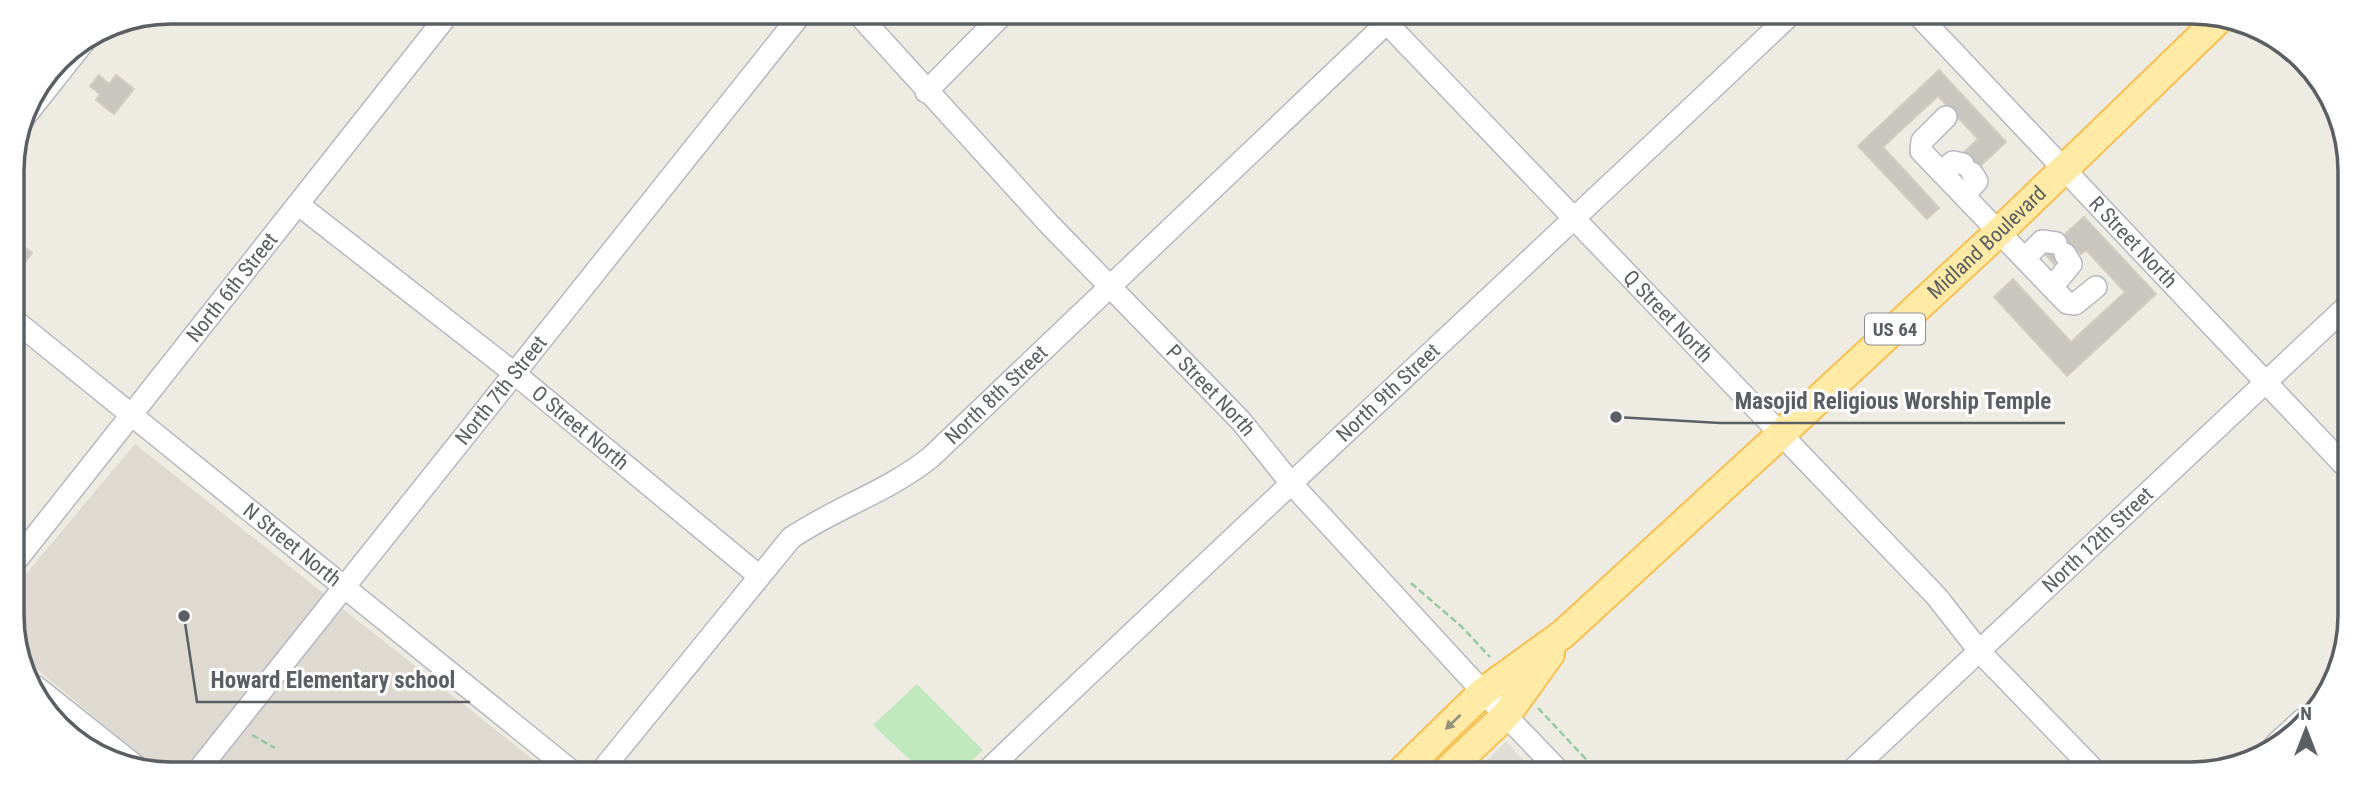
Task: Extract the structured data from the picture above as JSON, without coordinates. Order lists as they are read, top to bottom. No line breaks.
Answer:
{"streets":{"main road":["Midland Boulevard","US 64"],"street":["R Street North","North 6th Street","Q Street North","North 7th Street","P Street North","North 9th Street","North 8th Street","O Street North","North 12th Street","N Street North"]},"crossings":[["R Street North","Midland Boulevard"],["R Street North","North 12th Street"],["Midland Boulevard","Q Street North"],["Midland Boulevard","P Street North"],["North 6th Street","O Street North"],["North 6th Street","N Street North"],["Q Street North","North 9th Street"],["Q Street North","North 12th Street"],["North 7th Street","O Street North"],["North 7th Street","N Street North"],["P Street North","North 9th Street"],["P Street North","North 8th Street"],["North 8th Street","O Street North"]],"places":["Masojid Religious Worship Temple","Howard Elementary school"],"north":"top"}
